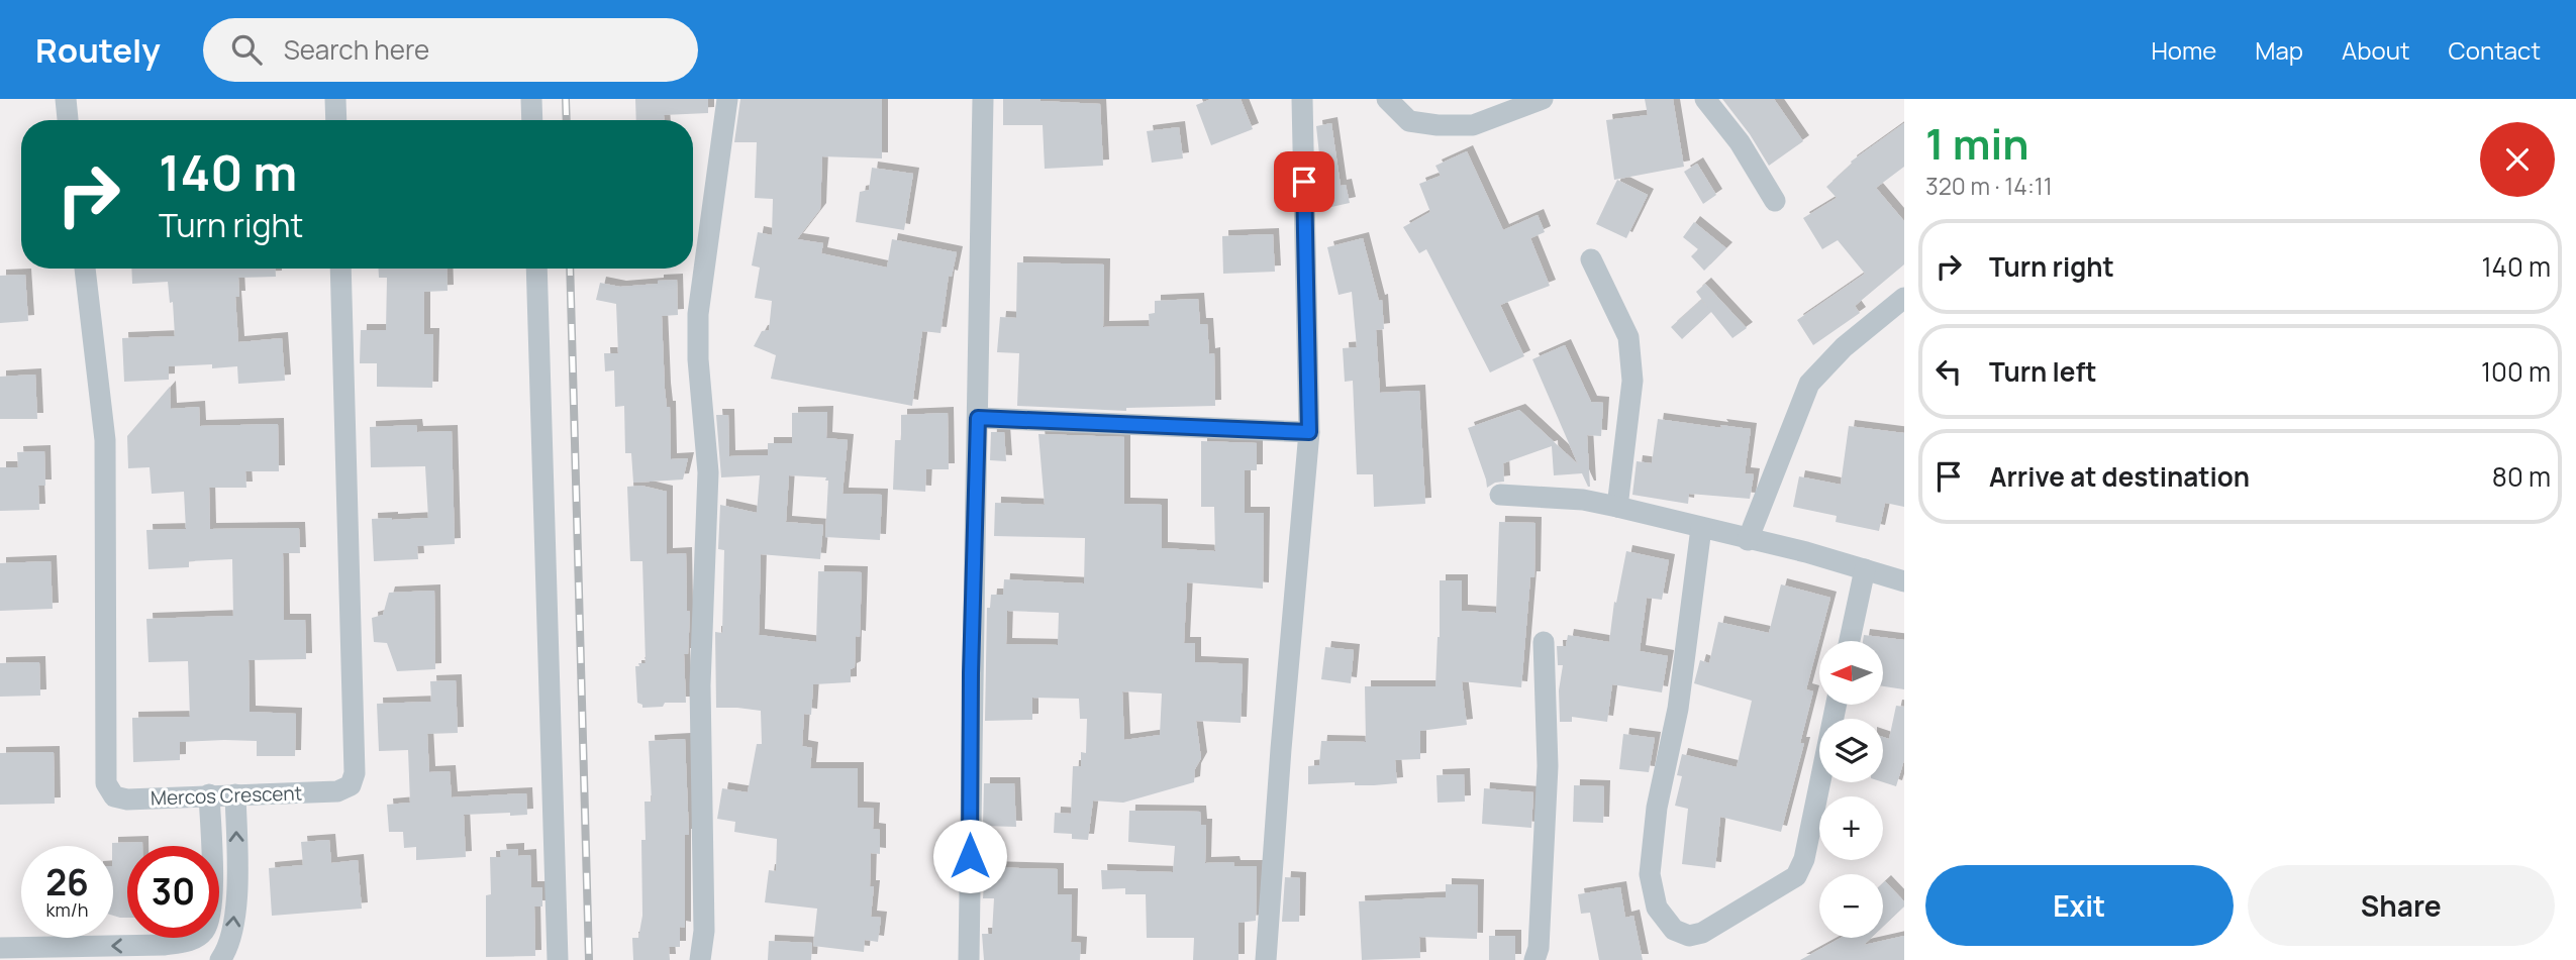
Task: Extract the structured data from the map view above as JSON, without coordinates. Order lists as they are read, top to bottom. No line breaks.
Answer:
{"streets":{"street":["Mercos Crescent"]},"north":"left","page":{"header":"Routely","search":"Search here","nav":["Home","Map","About","Contact"],"heading":["1 min","320 m · 14:11"],"turn":["140 m","Turn right"],"list":[{"name":"Turn right","value":"140 m"},{"name":"Turn left","value":"100 m"},{"name":"Arrive at destination","value":"80 m"}],"map_buttons":["+","−"],"speed":"26 km/h","limit":"30","buttons":["Exit","Share"]}}
